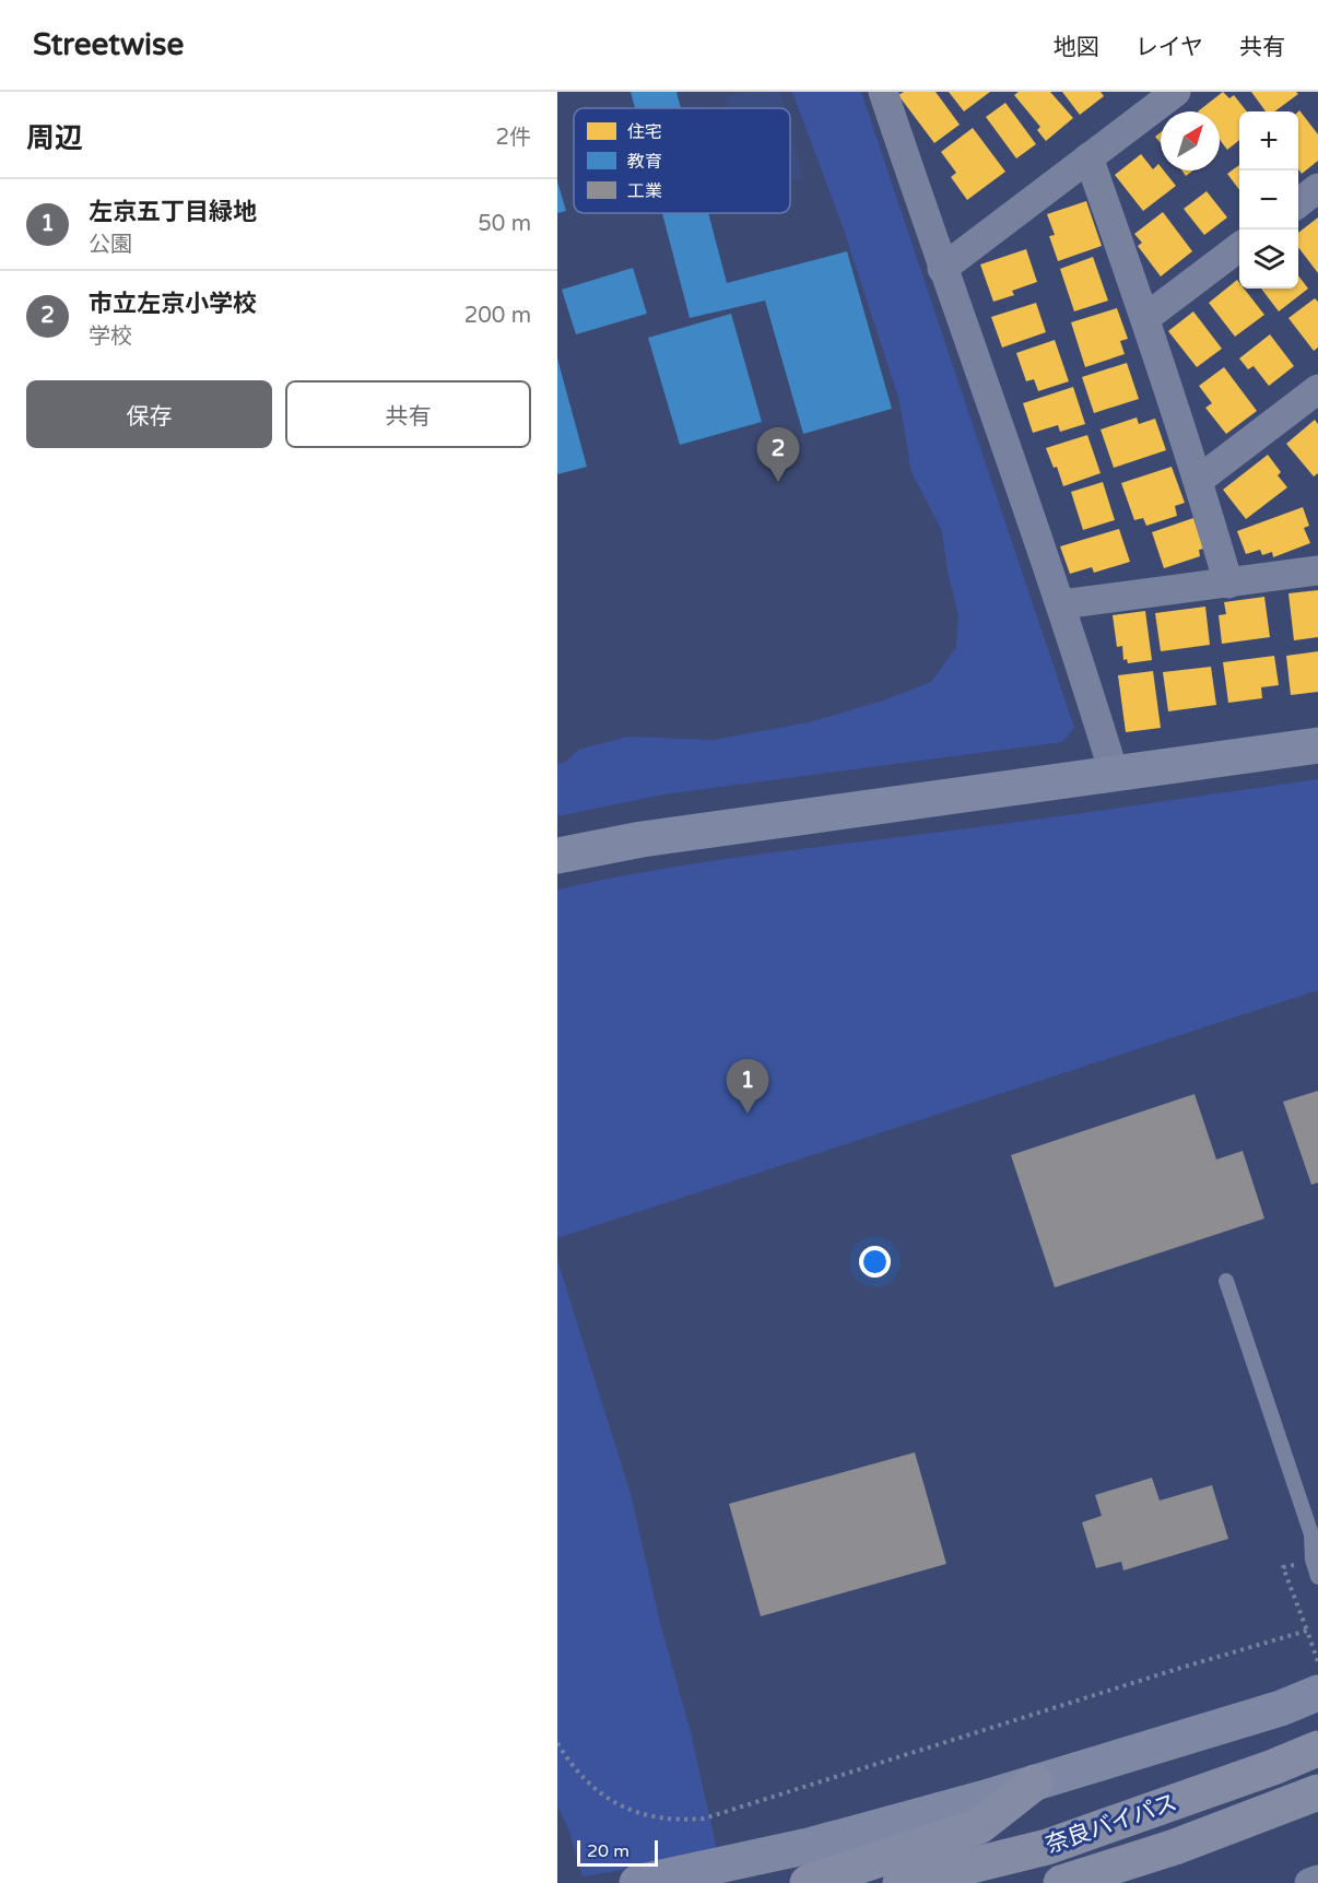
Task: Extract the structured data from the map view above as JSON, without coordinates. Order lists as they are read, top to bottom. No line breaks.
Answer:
{"streets":{"highway":["奈良バイパス"]},"legend":["住宅","教育","工業"],"scale_bar":"20 m","north":"top right","page":{"header":"Streetwise","nav":["地図","レイヤ","共有"],"heading":["周辺","2件"],"map_buttons":["+","−"],"list":[{"mark":"1","name":"左京五丁目緑地","note":"公園","value":"50 m"},{"mark":"2","name":"市立左京小学校","note":"学校","value":"200 m"}],"buttons":["保存","共有"],"pins":["2","1"],"scale":"20 m"}}
